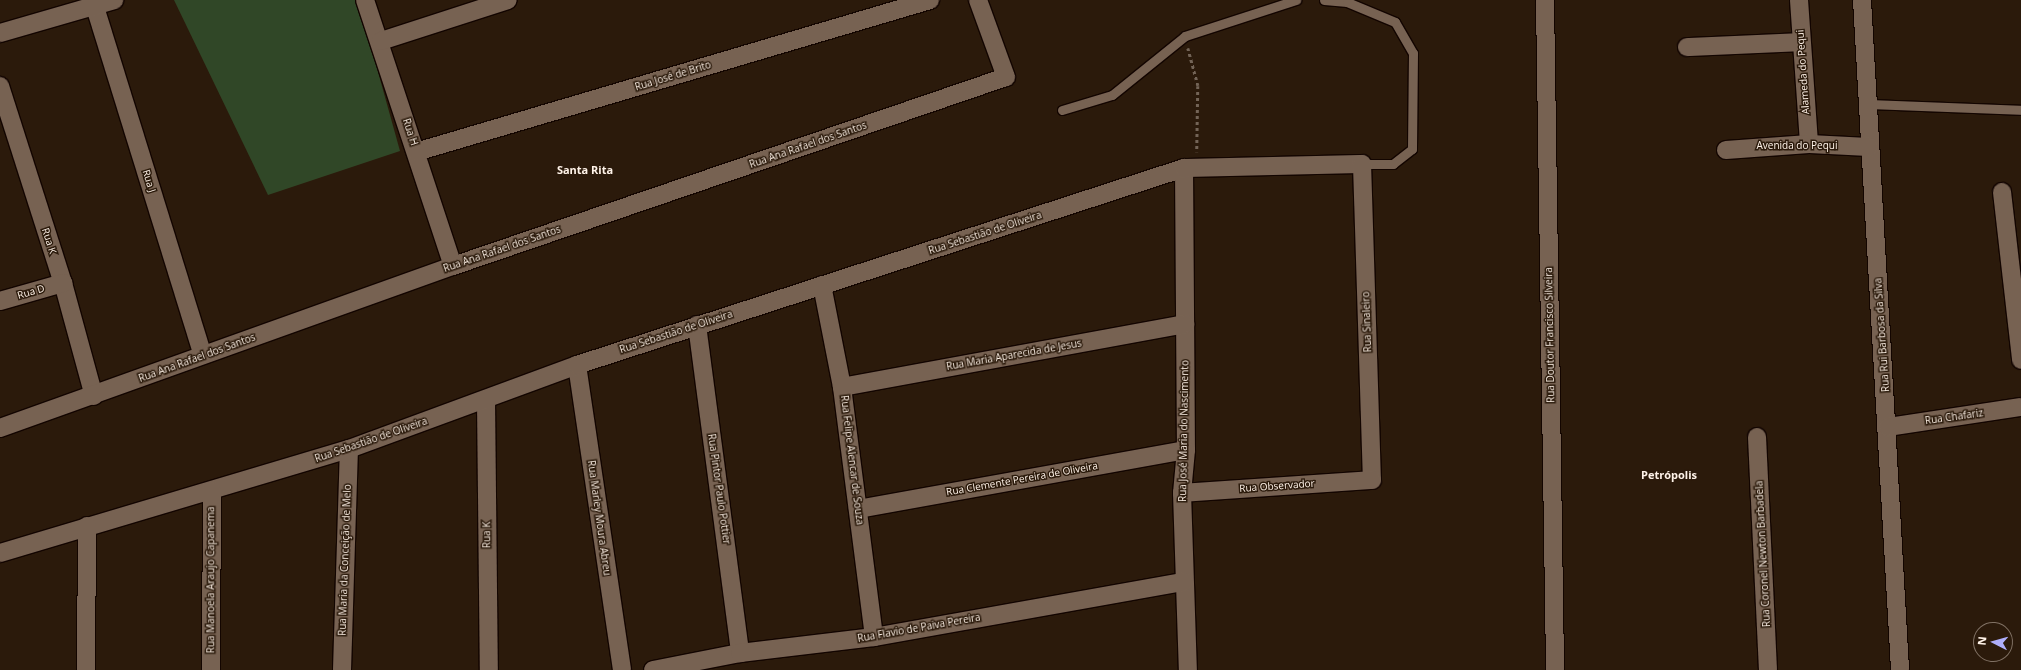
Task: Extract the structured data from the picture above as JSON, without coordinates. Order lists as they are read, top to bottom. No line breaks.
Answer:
{"streets":{"street":["Alameda do Pequi","Rua José de Brito","Rua H","Rua Ana Rafael dos Santos","Avenida do Pequi","Rua J","Rua Sebastião de Oliveira","Rua K","Rua D","Rua Sinaleiro","Rua Doutor Francisco Silveira","Rua Rui Barbosa da Silva","Rua Maria Aparecida de Jesus","Rua Chafariz","Rua José Maria do Nascimento","Rua Felipe Alencar de Souza","Rua Clemente Pereira de Oliveira","Rua Observador","Rua Pintor Paulo Pottier","Rua Marley Moura Abreu","Rua Coronel Newton Barbadela","Rua Maria da Conceição de Melo","Rua Manoela Araujo Capanema","Rua Flavio de Paiva Pereira"]},"crossings":[["Alameda do Pequi","Avenida do Pequi"],["Rua José de Brito","Rua H"],["Rua H","Rua Ana Rafael dos Santos"],["Rua Ana Rafael dos Santos","Rua J"],["Rua Ana Rafael dos Santos","Rua K"],["Avenida do Pequi","Rua Rui Barbosa da Silva"],["Rua Sebastião de Oliveira","Rua K"],["Rua Sebastião de Oliveira","Rua Sinaleiro"],["Rua Sebastião de Oliveira","Rua José Maria do Nascimento"],["Rua Sebastião de Oliveira","Rua Felipe Alencar de Souza"],["Rua Sebastião de Oliveira","Rua Pintor Paulo Pottier"],["Rua Sebastião de Oliveira","Rua Marley Moura Abreu"],["Rua Sebastião de Oliveira","Rua Maria da Conceição de Melo"],["Rua Sebastião de Oliveira","Rua Manoela Araujo Capanema"],["Rua K","Rua D"],["Rua Sinaleiro","Rua Observador"],["Rua Rui Barbosa da Silva","Rua Chafariz"],["Rua Maria Aparecida de Jesus","Rua José Maria do Nascimento"],["Rua Maria Aparecida de Jesus","Rua Felipe Alencar de Souza"],["Rua José Maria do Nascimento","Rua Clemente Pereira de Oliveira"],["Rua José Maria do Nascimento","Rua Observador"],["Rua José Maria do Nascimento","Rua Flavio de Paiva Pereira"],["Rua Felipe Alencar de Souza","Rua Clemente Pereira de Oliveira"],["Rua Felipe Alencar de Souza","Rua Flavio de Paiva Pereira"],["Rua Pintor Paulo Pottier","Rua Flavio de Paiva Pereira"]],"districts":["Santa Rita","Petrópolis"],"north":"left"}
